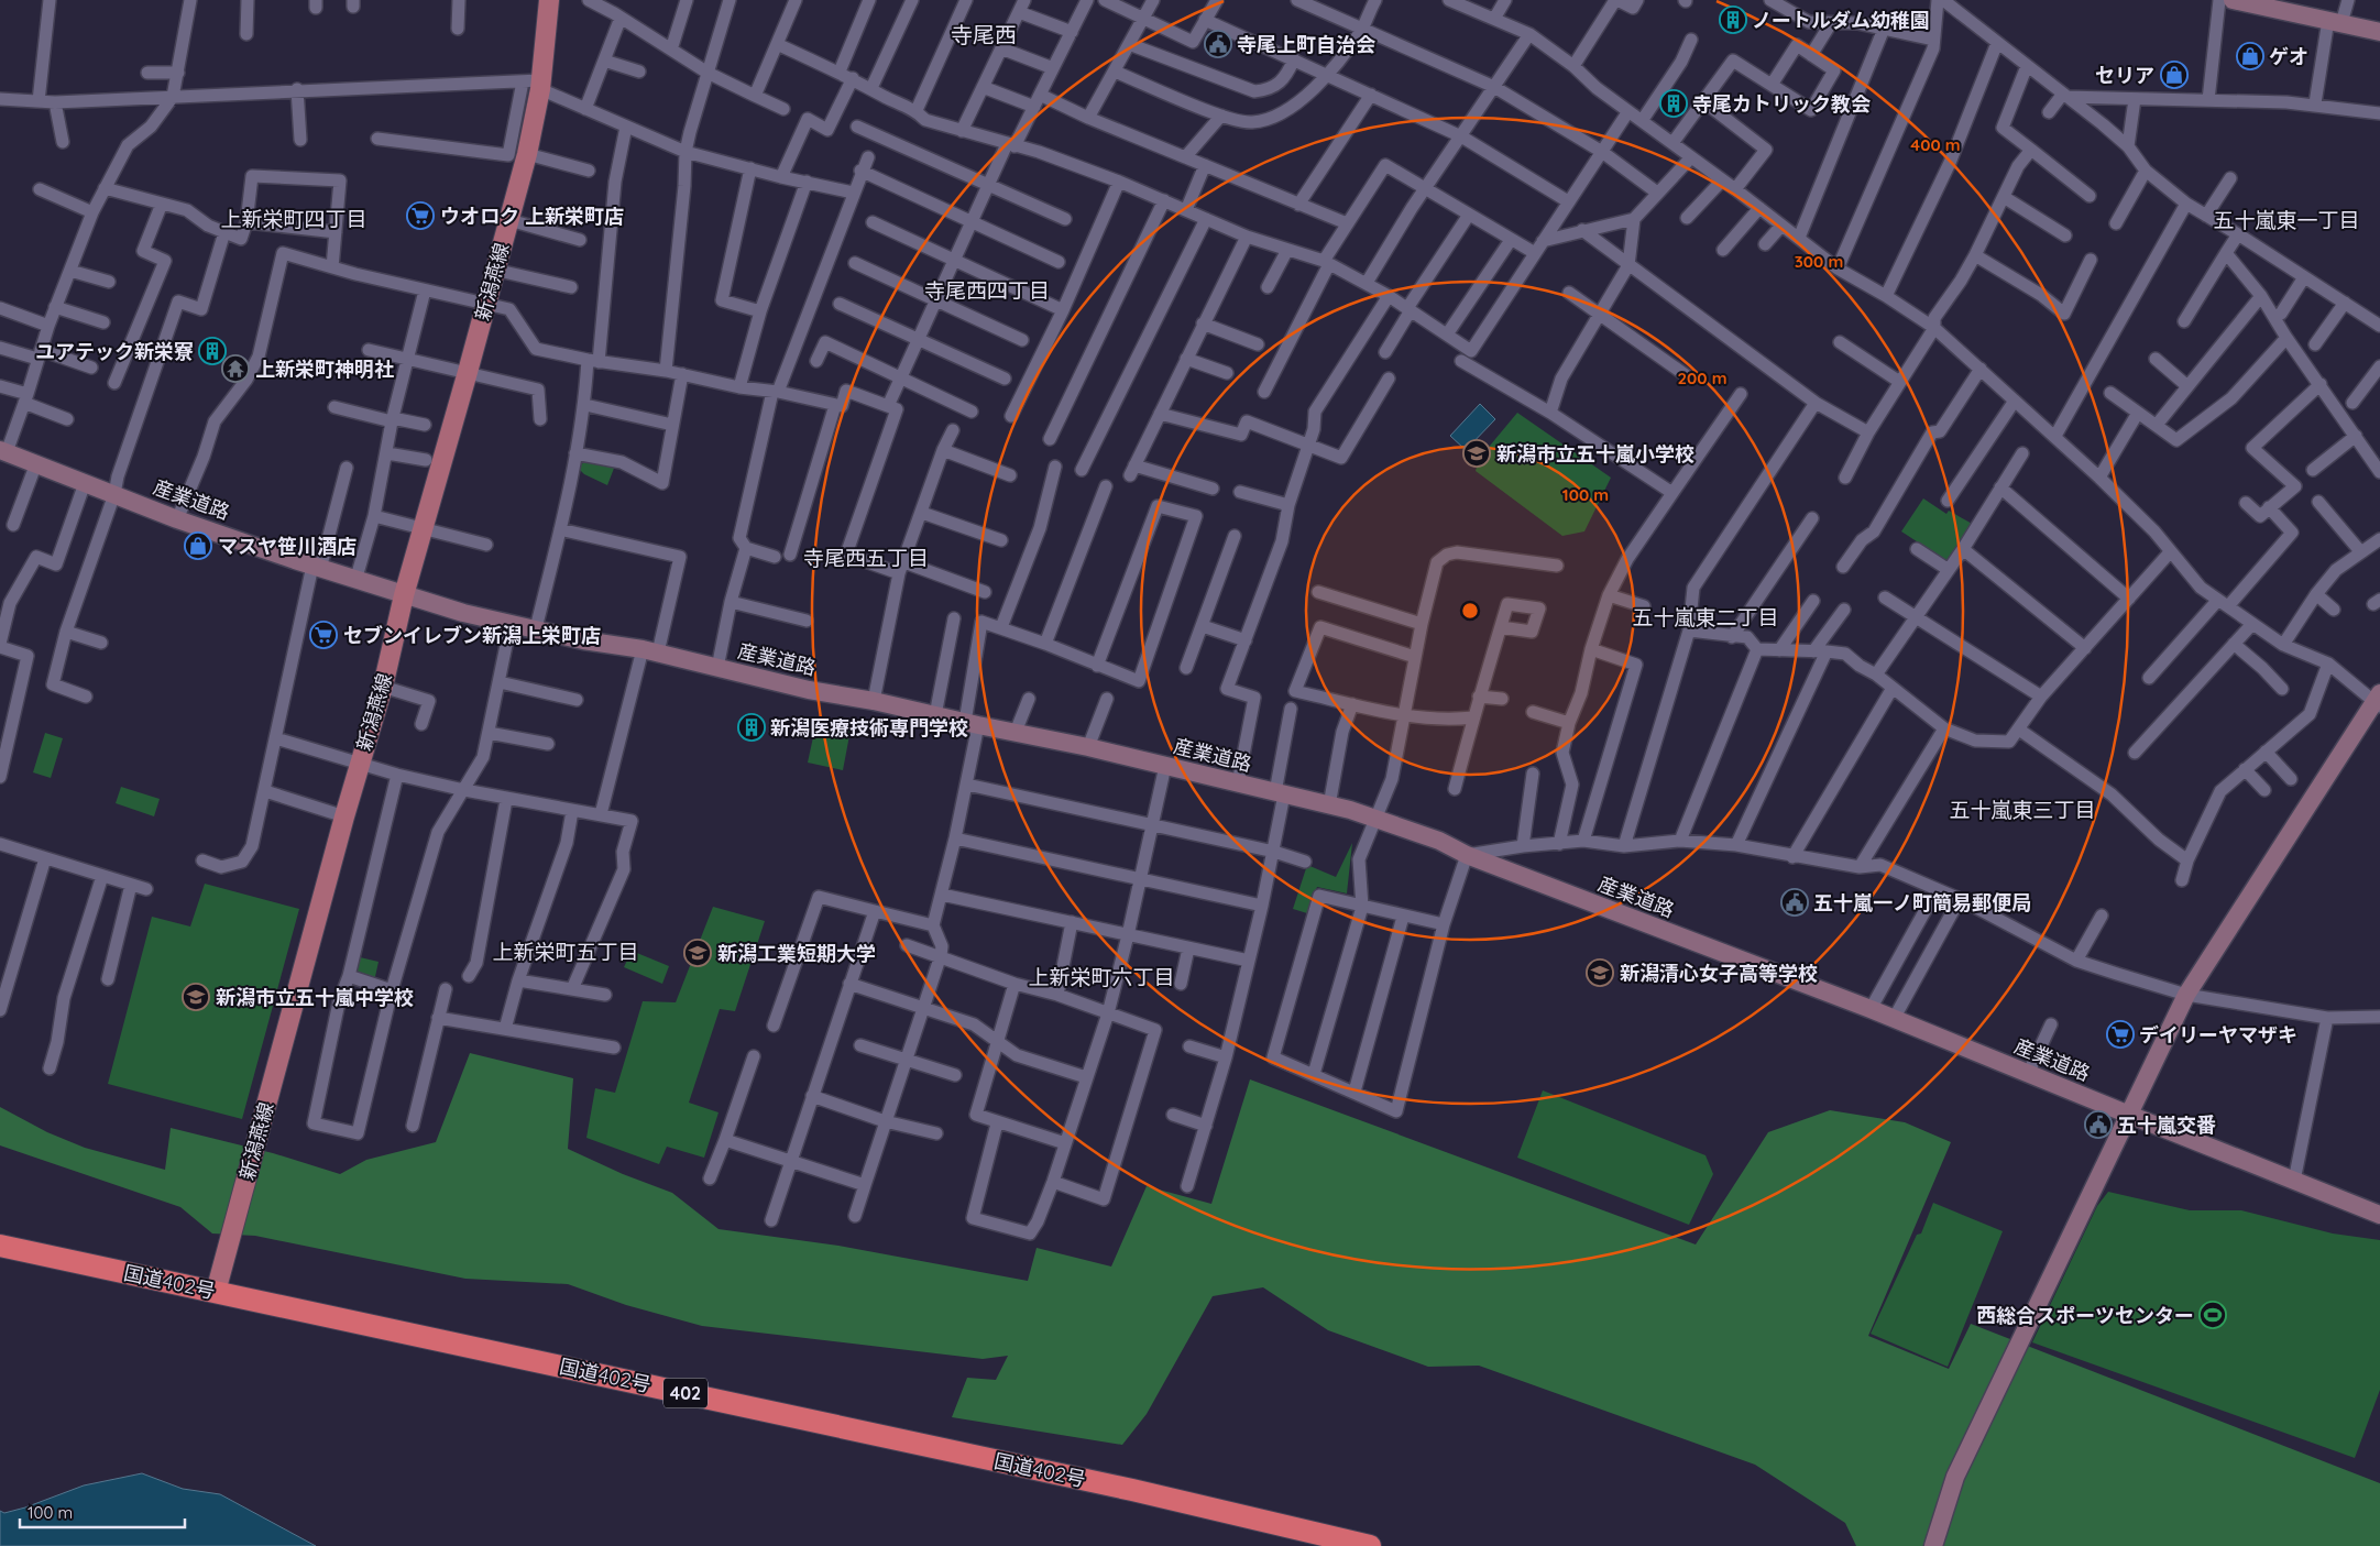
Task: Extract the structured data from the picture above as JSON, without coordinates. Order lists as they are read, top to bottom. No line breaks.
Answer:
{"streets":{"highway":["国道402号","402"],"main road":["新潟燕線"],"street":["産業道路"]},"crossings":[["新潟燕線","産業道路"],["新潟燕線","国道402号"]],"districts":["寺尾西","上新栄町四丁目","五十嵐東一丁目","寺尾西四丁目","寺尾西五丁目","五十嵐東二丁目","五十嵐東三丁目","上新栄町五丁目","上新栄町六丁目"],"places":{"building":["ノートルダム幼稚園","寺尾カトリック教会","ユアテック新栄寮","新潟医療技術専門学校"],"public building":["寺尾上町自治会","五十嵐一ノ町簡易郵便局","五十嵐交番"],"shop":["ゲオ","セリア","マスヤ笹川酒店"],"supermarket":["ウオロク 上新栄町店","セブンイレブン新潟上栄町店","デイリーヤマザキ"],"temple":["上新栄町神明社"],"school or university":["新潟市立五十嵐小学校","新潟工業短期大学","新潟清心女子高等学校","新潟市立五十嵐中学校"],"sports":["西総合スポーツセンター"]},"scale_bar":"100 m","rings":["400 m","300 m","200 m","100 m"]}
